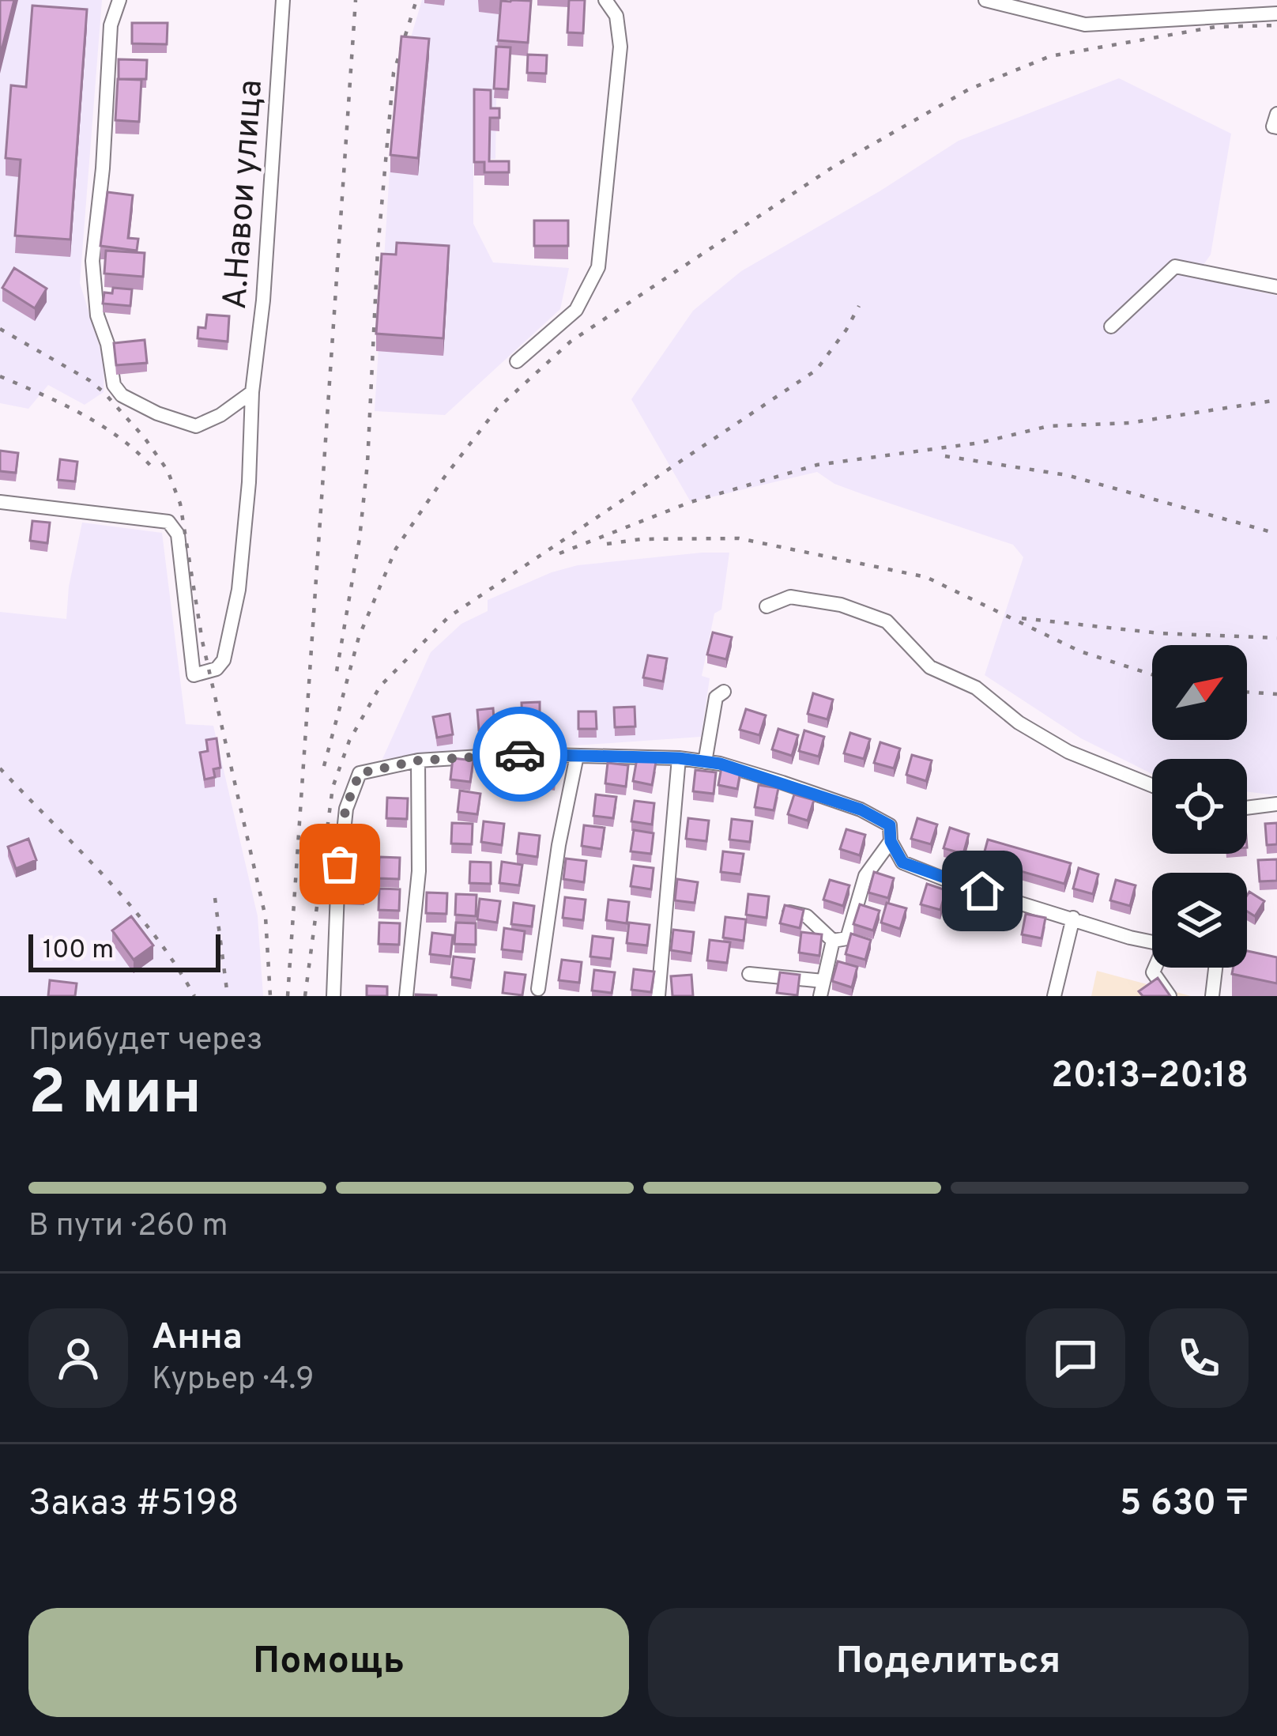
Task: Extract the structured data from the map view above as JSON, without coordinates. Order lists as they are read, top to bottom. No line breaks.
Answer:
{"streets":{"street":["А.Навои улица"]},"scale_bar":"100 m","north":"top right","page":{"scale":"100 m","heading":["2 мин","Прибудет через","20:13–20:18"],"panel":["Анна","Курьер · 4.9","Заказ #5198","5 630 ₸"],"bar":"В пути · 260 m","buttons":["Помощь","Поделиться"]}}
